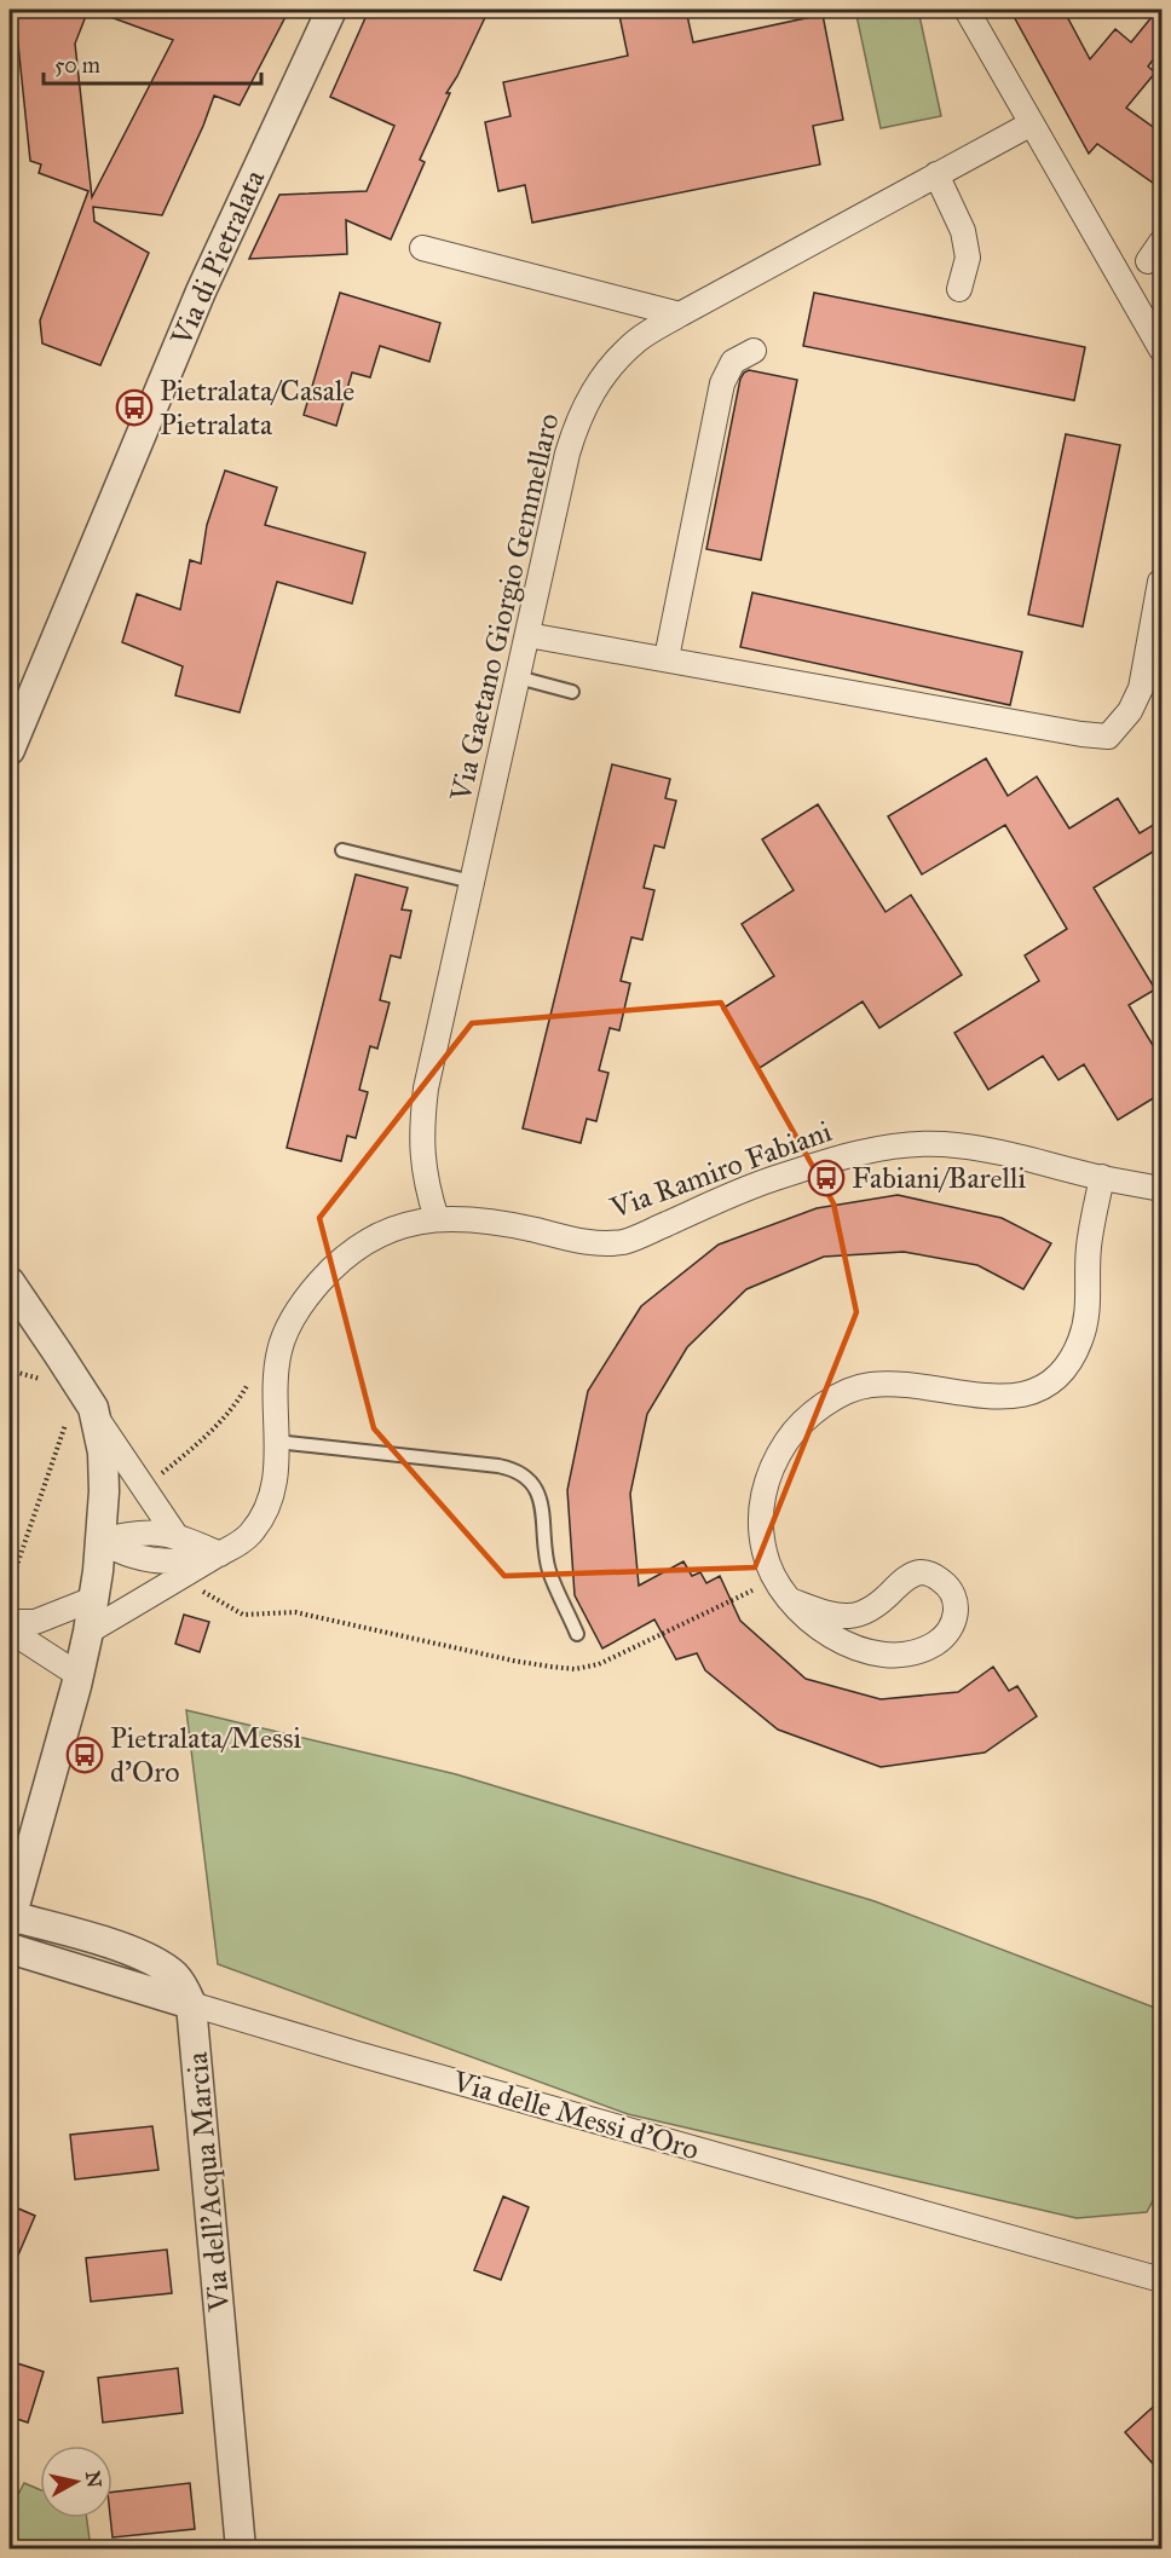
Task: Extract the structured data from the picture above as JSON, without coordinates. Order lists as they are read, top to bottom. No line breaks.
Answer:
{"streets":{"street":["Via di Pietralata","Via Gaetano Giorgio Gemmellaro","Via Ramiro Fabiani","Via delle Messi d'Oro","Via dell'Acqua Marcia"]},"crossings":[["Via Gaetano Giorgio Gemmellaro","Via Ramiro Fabiani"],["Via delle Messi d'Oro","Via dell'Acqua Marcia"]],"places":{"bus stop":["Pietralata/Casale Pietralata","Fabiani/Barelli","Pietralata/Messi d'Oro"]},"scale_bar":"50 m","north":"right"}
